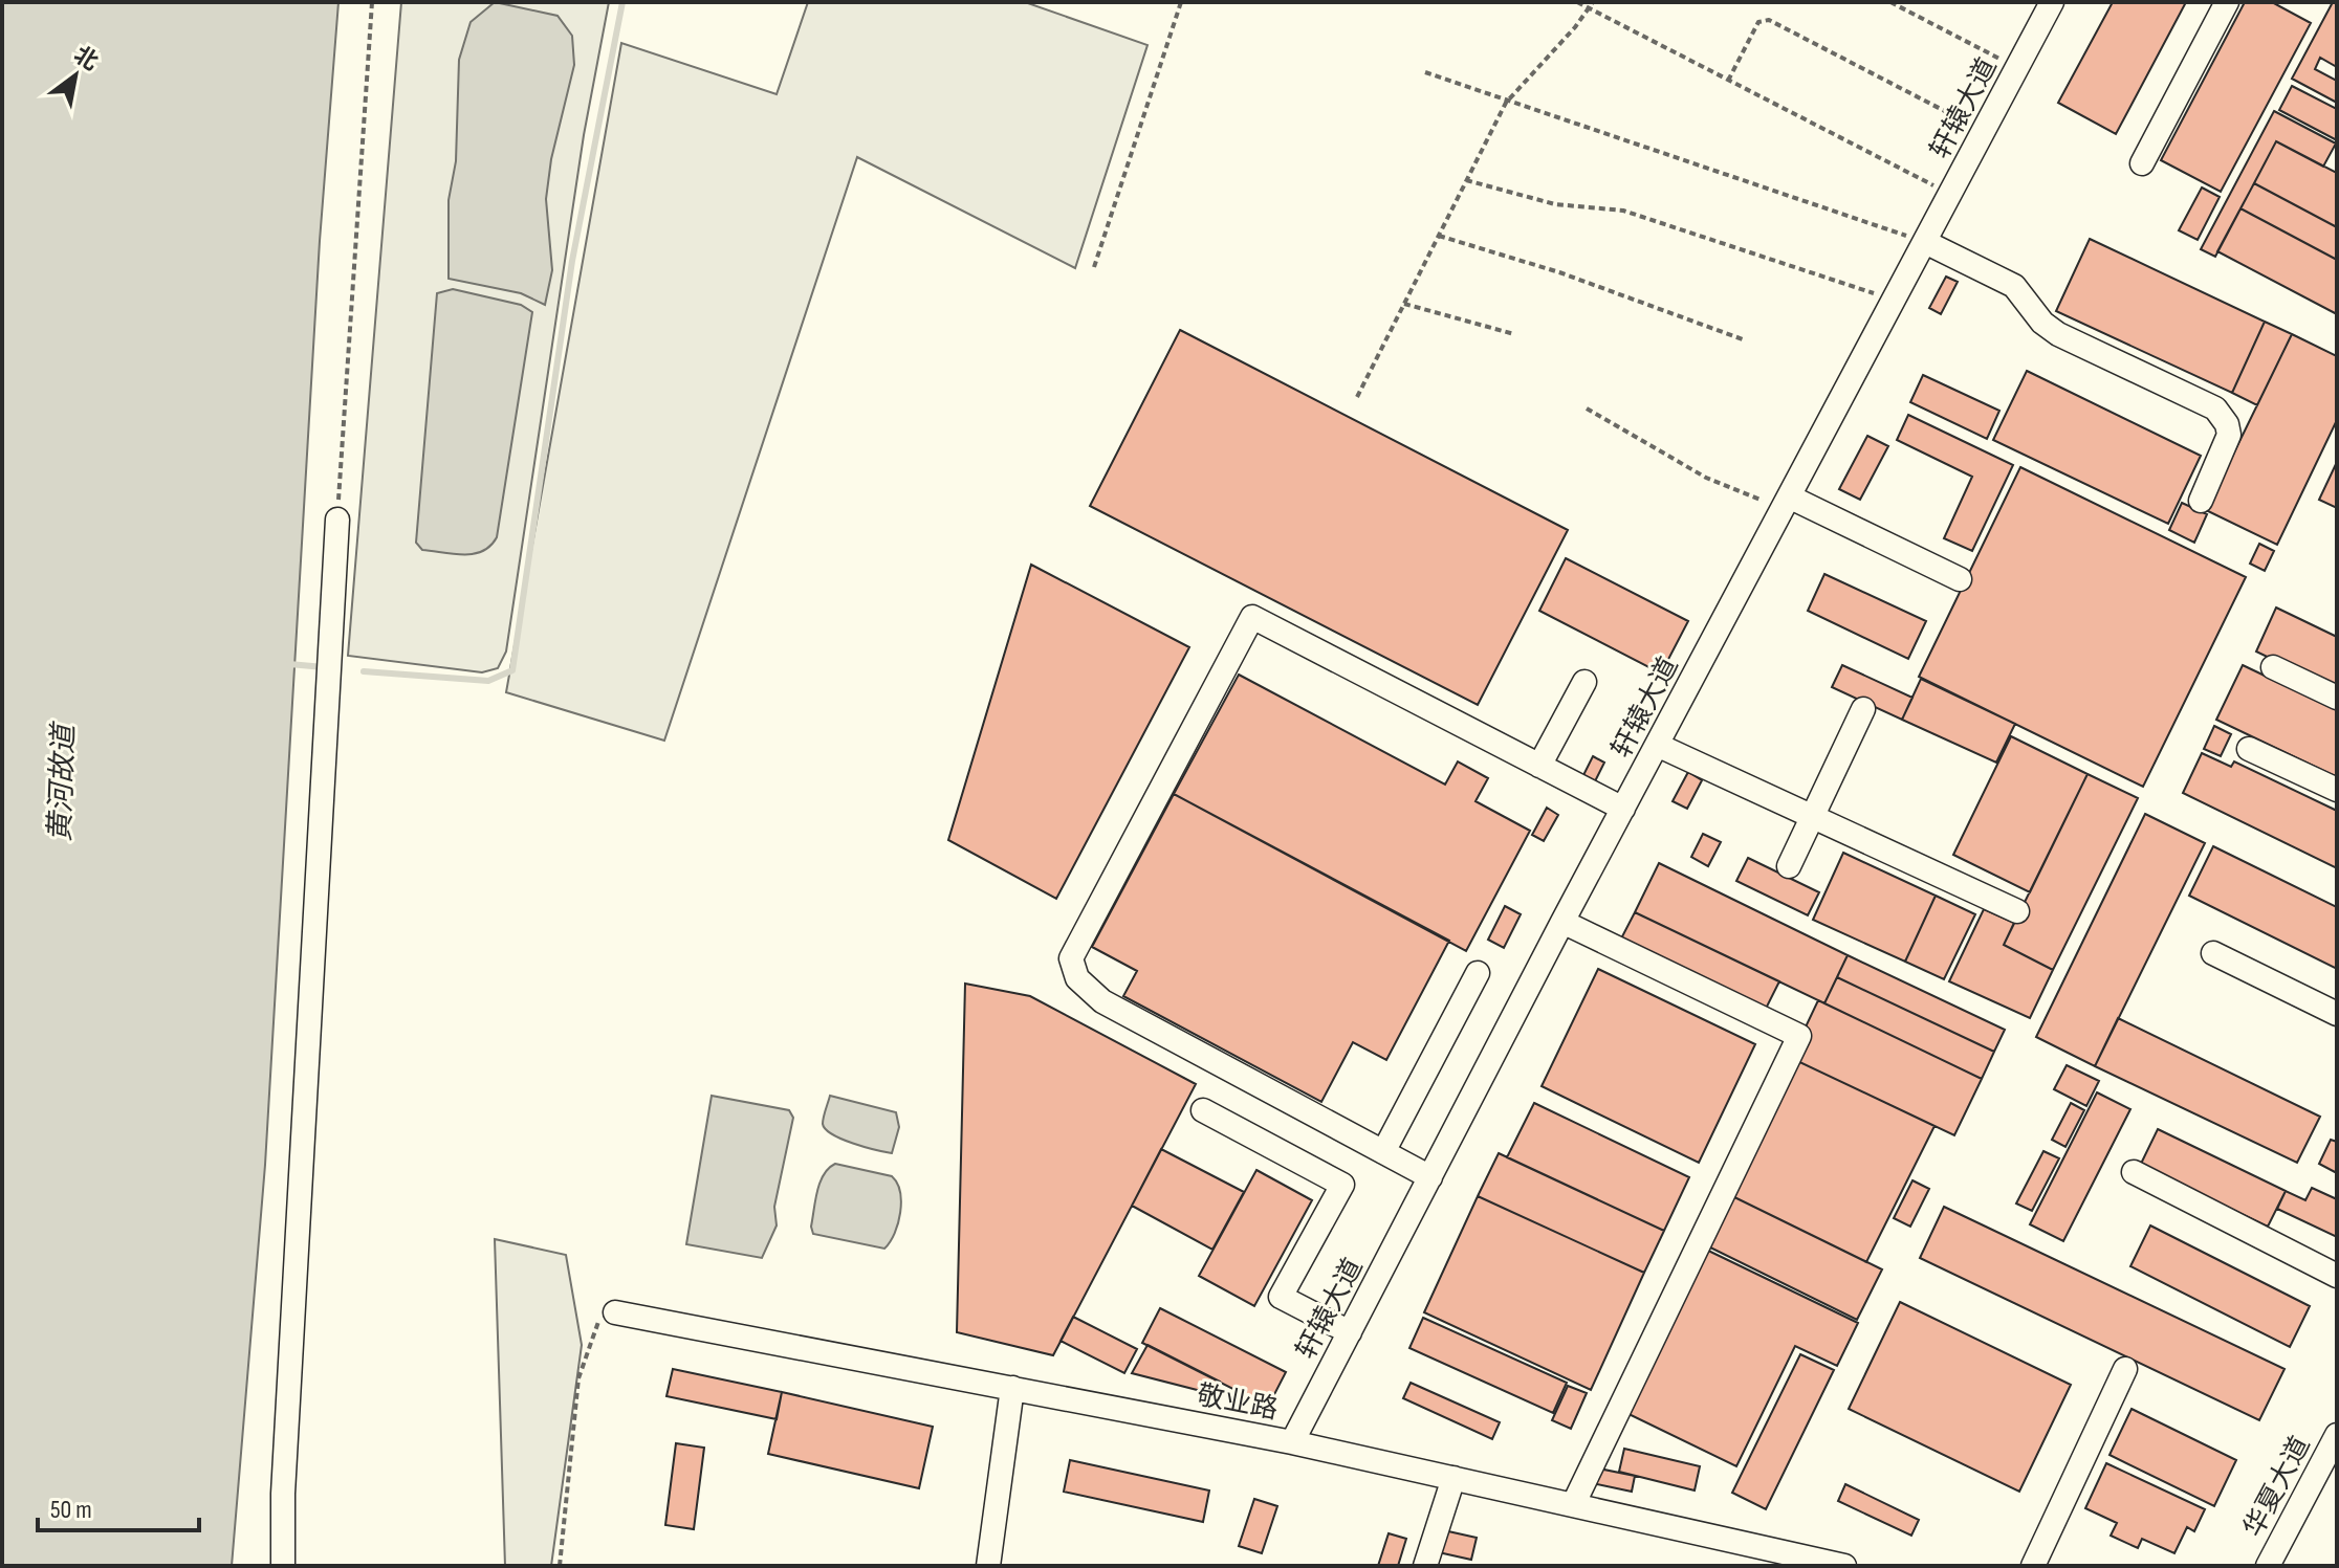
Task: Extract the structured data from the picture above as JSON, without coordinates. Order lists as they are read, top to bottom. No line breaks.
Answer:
{"streets":{"street":["轩辕大道","敬业路","华夏大道"]},"crossings":[["轩辕大道","敬业路"]],"water":["黄河故道"],"scale_bar":"50 m","north":"top right"}
